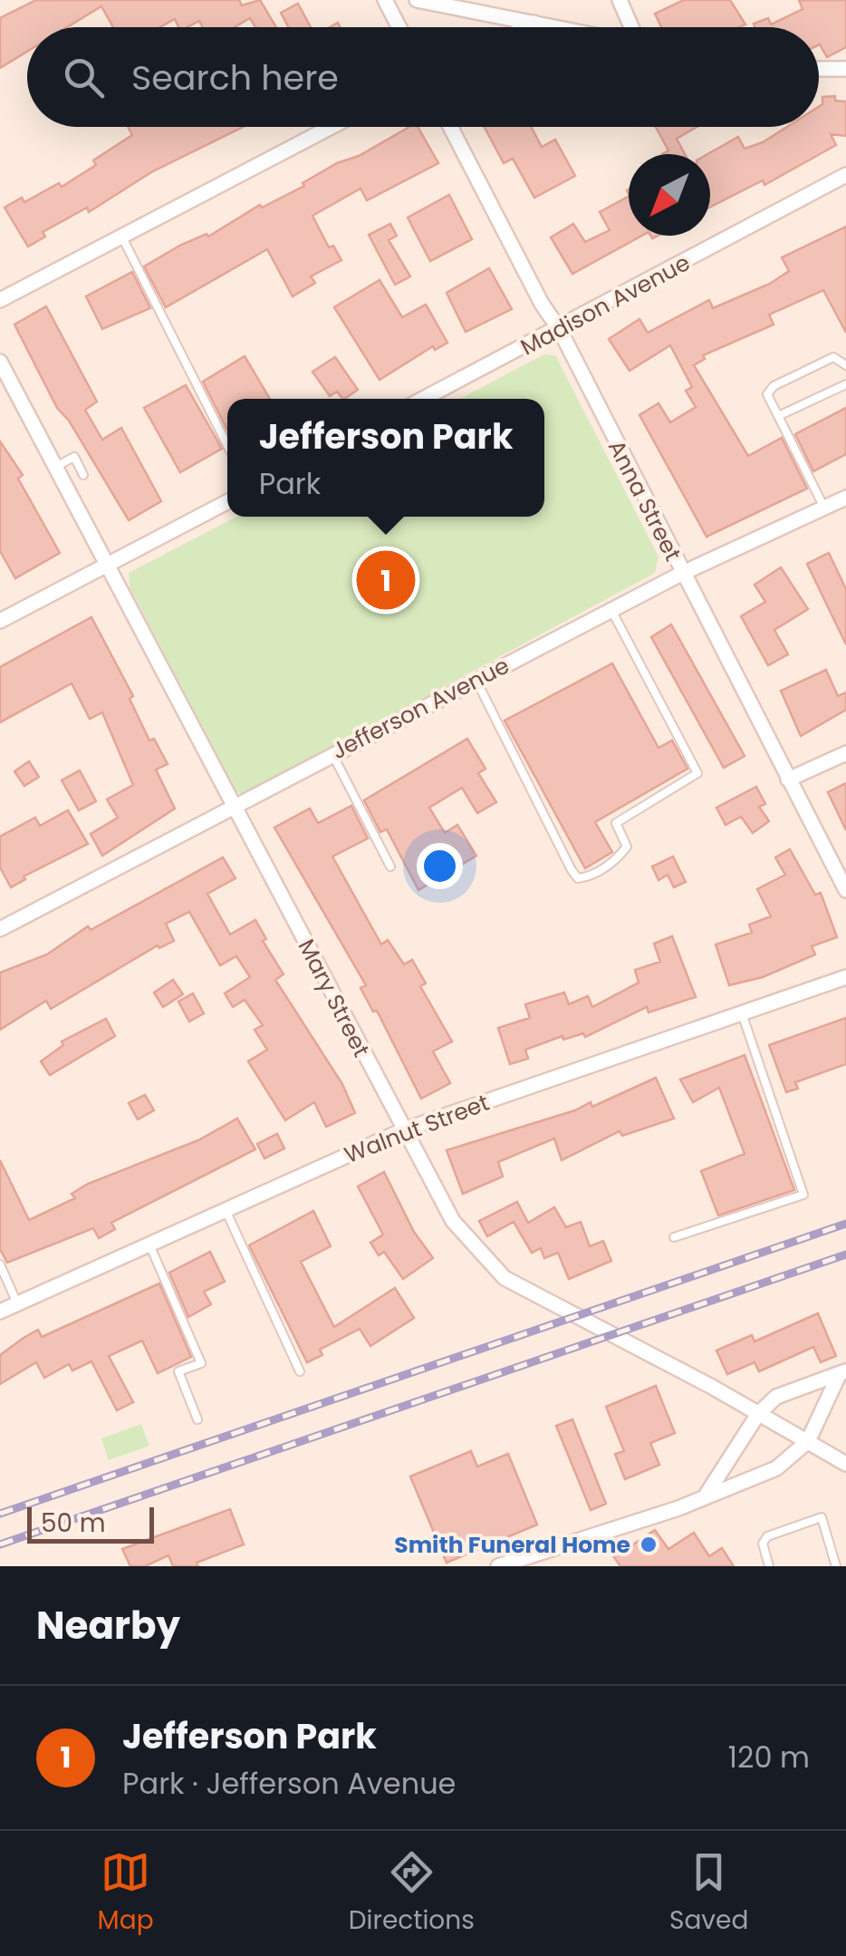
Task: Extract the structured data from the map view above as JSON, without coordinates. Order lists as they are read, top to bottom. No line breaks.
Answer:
{"streets":{"street":["Madison Avenue","Anna Street","Jefferson Avenue","Mary Street","Walnut Street"]},"crossings":[["Madison Avenue","Anna Street"],["Anna Street","Jefferson Avenue"],["Jefferson Avenue","Mary Street"],["Mary Street","Walnut Street"]],"places":["Smith Funeral Home"],"scale_bar":"50 m","north":"bottom left","page":{"search":"Search here","popup":["Jefferson Park","Park"],"pins":"1","scale":"50 m","heading":"Nearby","list":[{"mark":"1","name":"Jefferson Park","note":"Park · Jefferson Avenue","value":"120 m"}],"nav":["Map","Directions","Saved"]}}
